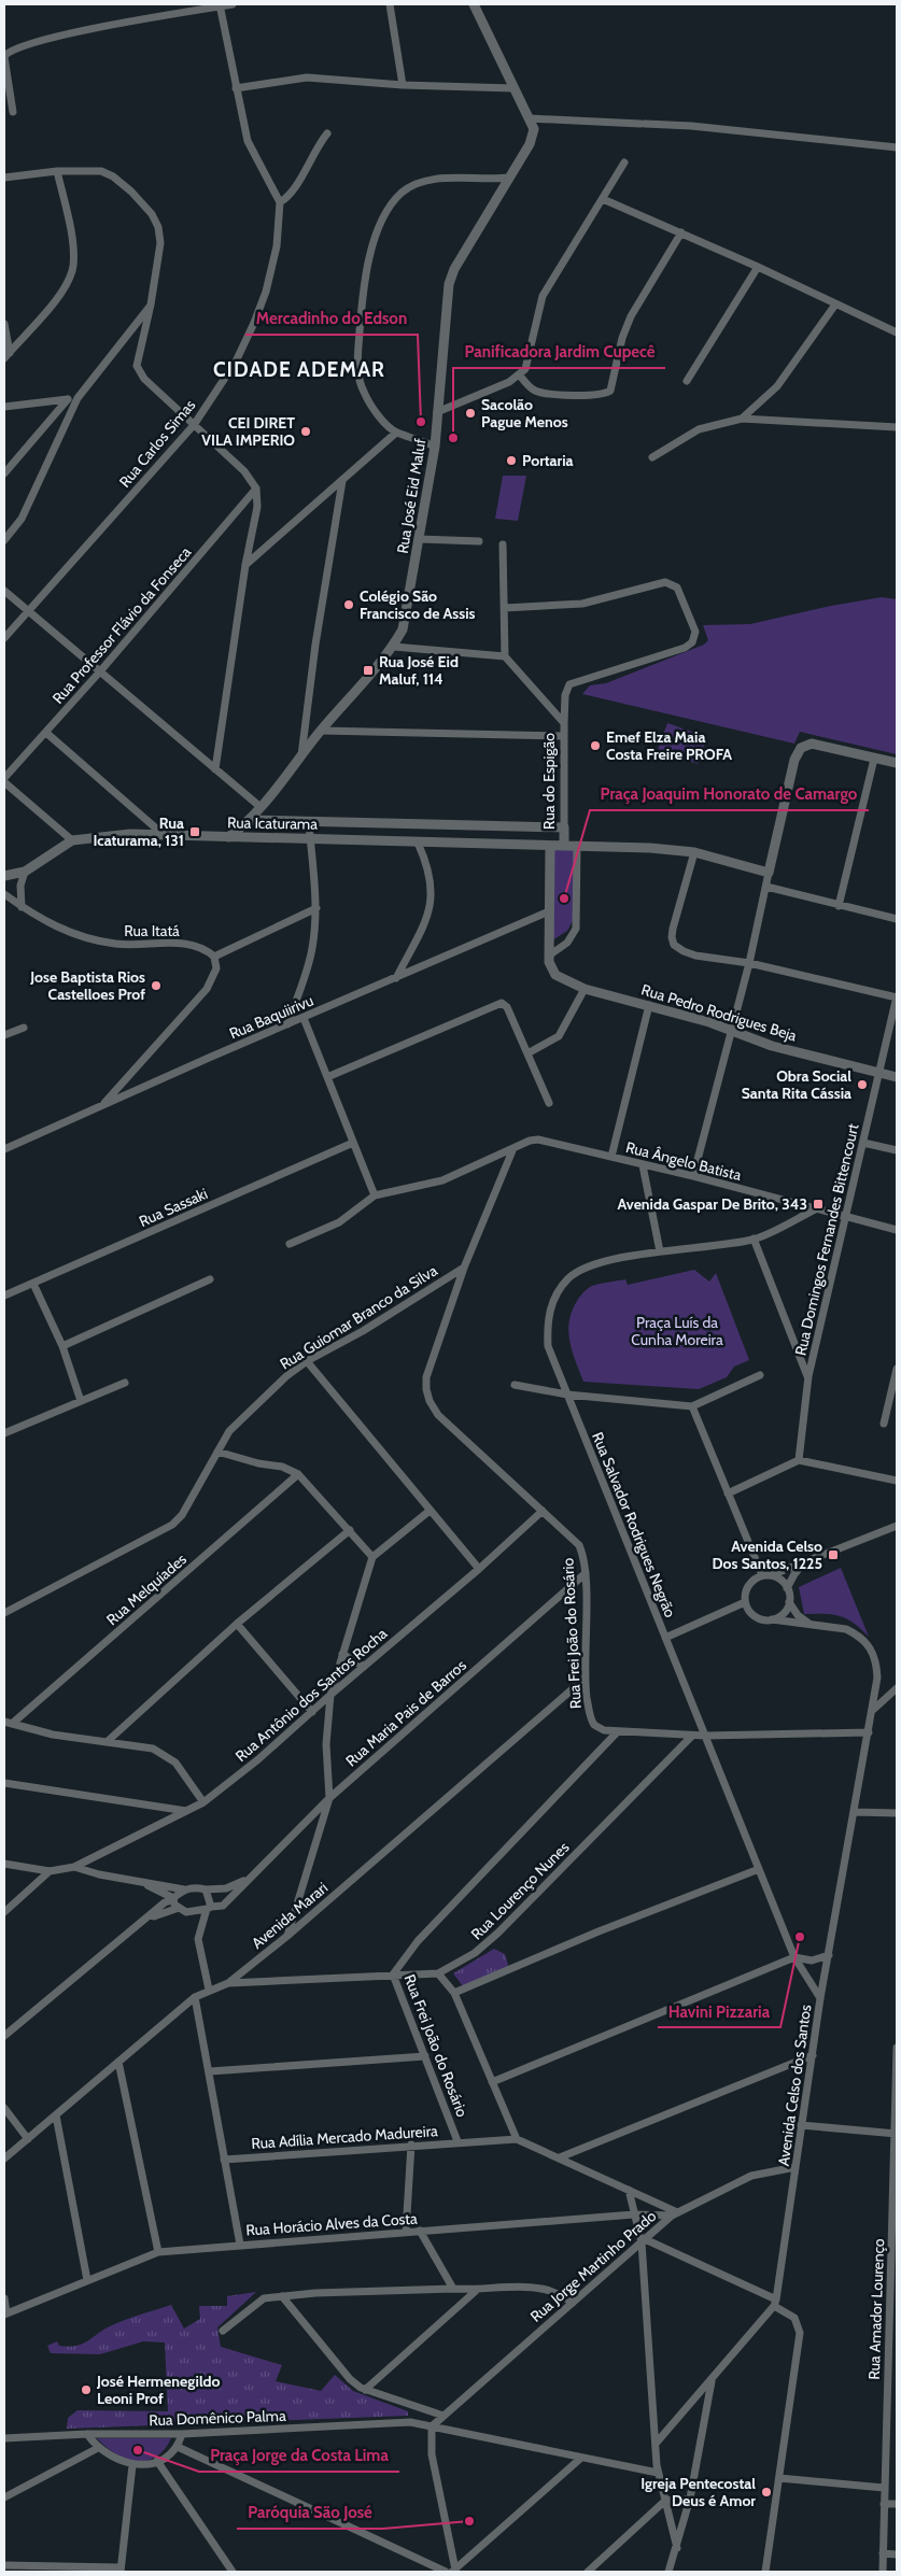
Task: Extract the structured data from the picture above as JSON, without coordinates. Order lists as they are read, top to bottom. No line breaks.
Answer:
{"streets":{"street":["Rua Carlos Simas","Rua José Eid Maluf","Rua Professor Flávio da Fonseca","Rua do Espigão","Rua Icaturama","Rua Itatá","Rua Pedro Rodrigues Beja","Rua Baquiirivu","Rua Ângelo Batista","Rua Sassaki","Rua Domingos Fernandes Bittencourt","Rua Guiomar Branco da Silva","Rua Salvador Rodrigues Negrão","Rua Melquíades","Rua Frei João do Rosário","Rua Antônio dos Santos Rocha","Rua Maria Pais de Barros","Rua Lourenço Nunes","Avenida Marari","Avenida Celso dos Santos","Rua Adília Mercado Madureira","Rua Horácio Alves da Costa","Rua Jorge Martinho Prado","Rua Amador Lourenço","Rua Domênico Palma"]},"crossings":[["Rua José Eid Maluf","Rua Icaturama"],["Rua do Espigão","Rua Icaturama"],["Rua Pedro Rodrigues Beja","Rua Domingos Fernandes Bittencourt"],["Rua Ângelo Batista","Rua Domingos Fernandes Bittencourt"],["Rua Ângelo Batista","Rua Salvador Rodrigues Negrão"],["Rua Ângelo Batista","Rua Frei João do Rosário"],["Rua Guiomar Branco da Silva","Rua Frei João do Rosário"],["Rua Salvador Rodrigues Negrão","Avenida Celso dos Santos"],["Rua Frei João do Rosário","Rua Antônio dos Santos Rocha"],["Rua Frei João do Rosário","Rua Maria Pais de Barros"],["Rua Frei João do Rosário","Rua Lourenço Nunes"],["Rua Frei João do Rosário","Avenida Marari"],["Rua Frei João do Rosário","Rua Adília Mercado Madureira"],["Rua Antônio dos Santos Rocha","Rua Maria Pais de Barros"],["Rua Lourenço Nunes","Avenida Marari"],["Avenida Celso dos Santos","Rua Jorge Martinho Prado"],["Rua Adília Mercado Madureira","Rua Horácio Alves da Costa"],["Rua Adília Mercado Madureira","Rua Jorge Martinho Prado"],["Rua Horácio Alves da Costa","Rua Jorge Martinho Prado"],["Rua Jorge Martinho Prado","Rua Domênico Palma"]],"districts":["CIDADE ADEMAR"],"parks":["Praça Luís da Cunha Moreira"],"places":{"other":["Sacolão Pague Menos","Mercadinho do Edson","CEI DIRET VILA IMPERIO","Panificadora Jardim Cupecê","Portaria","Colégio São Francisco de Assis","Emef Elza Maia Costa Freire PROFA","Praça Joaquim Honorato de Camargo","Jose Baptista Rios Castelloes Prof","Obra Social Santa Rita Cássia","Havini Pizzaria","José Hermenegildo Leoni Prof","Praça Jorge da Costa Lima","Igreja Pentecostal Deus é Amor","Paróquia São José"],"transit":["Rua José Eid Maluf, 114","Rua Icaturama, 131","Avenida Gaspar De Brito, 343","Avenida Celso Dos Santos, 1225"]}}
